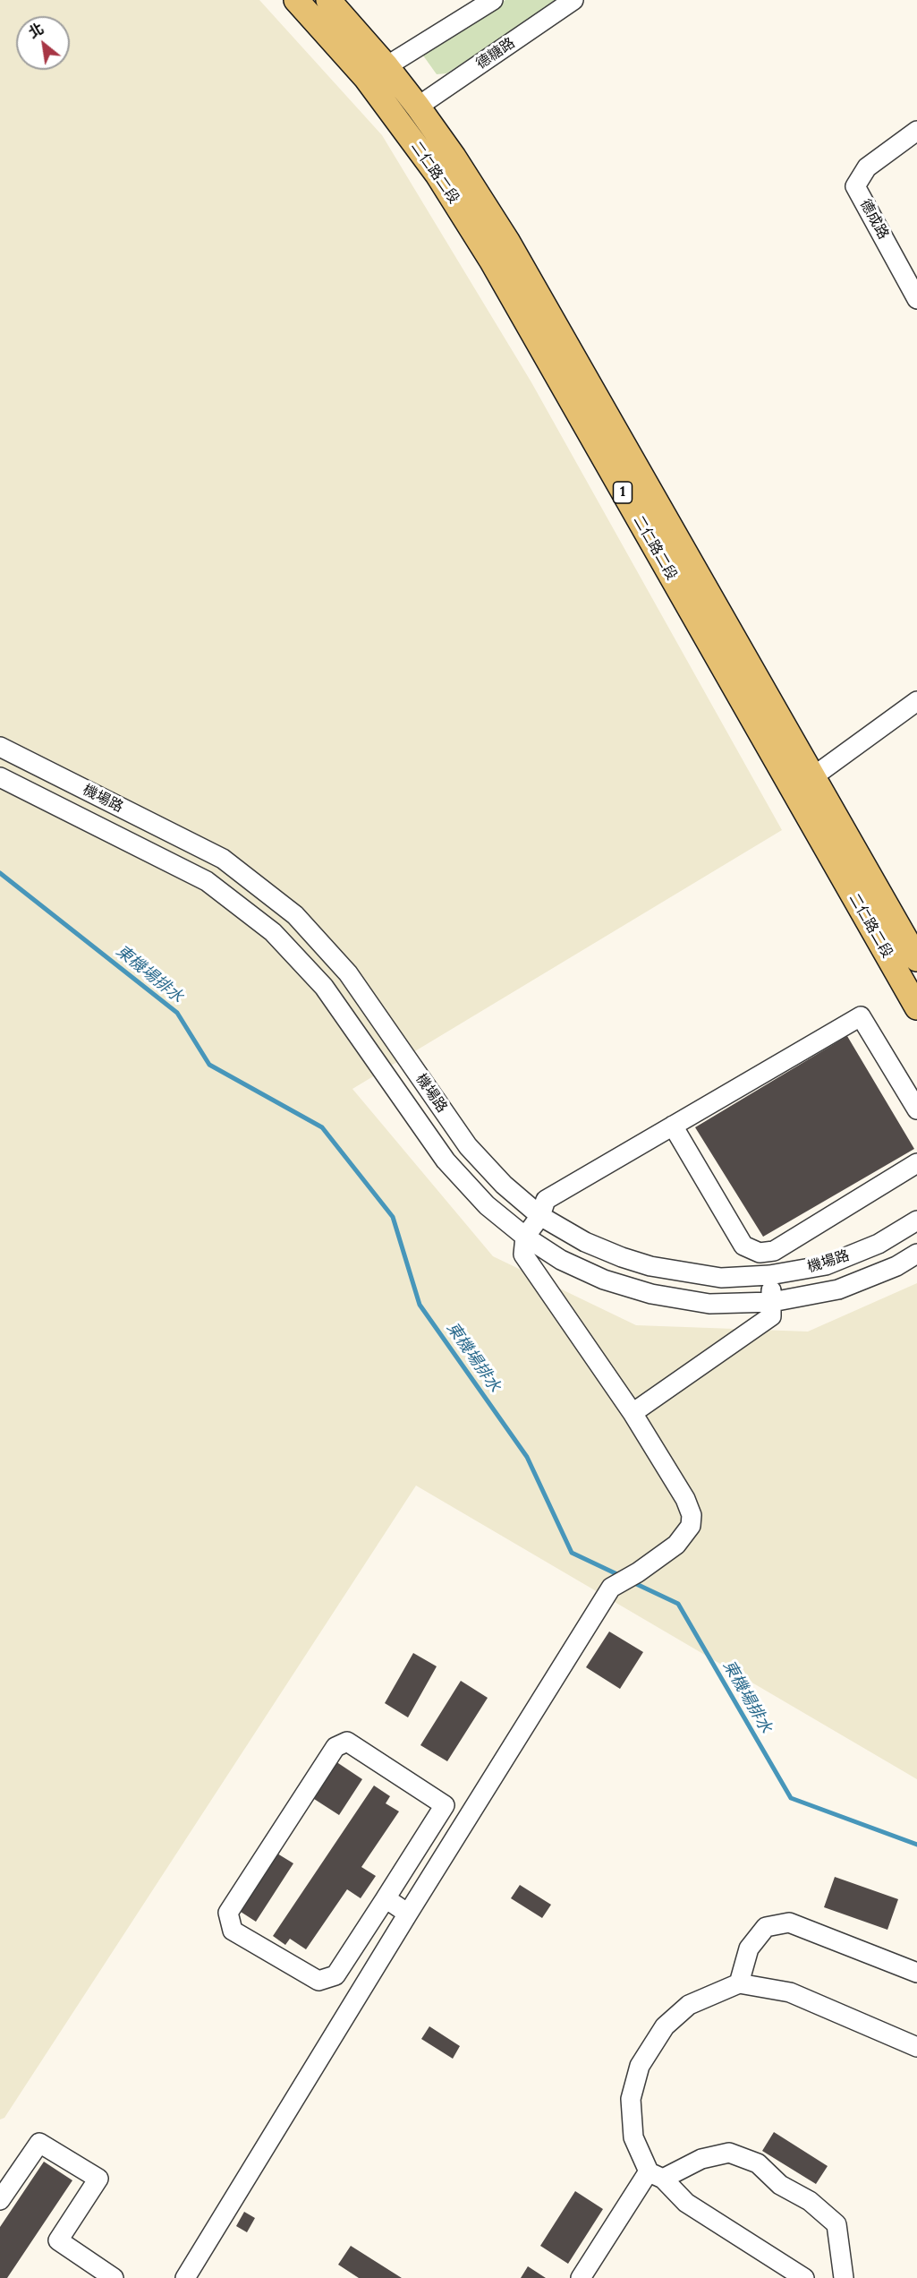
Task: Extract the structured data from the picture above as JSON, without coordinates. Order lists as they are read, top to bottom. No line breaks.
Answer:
{"streets":{"main road":["二仁路二段","1"],"street":["德糖路","德成路","機場路"]},"crossings":[["德糖路","二仁路二段"]],"water":["東機場排水"],"north":"top left"}
